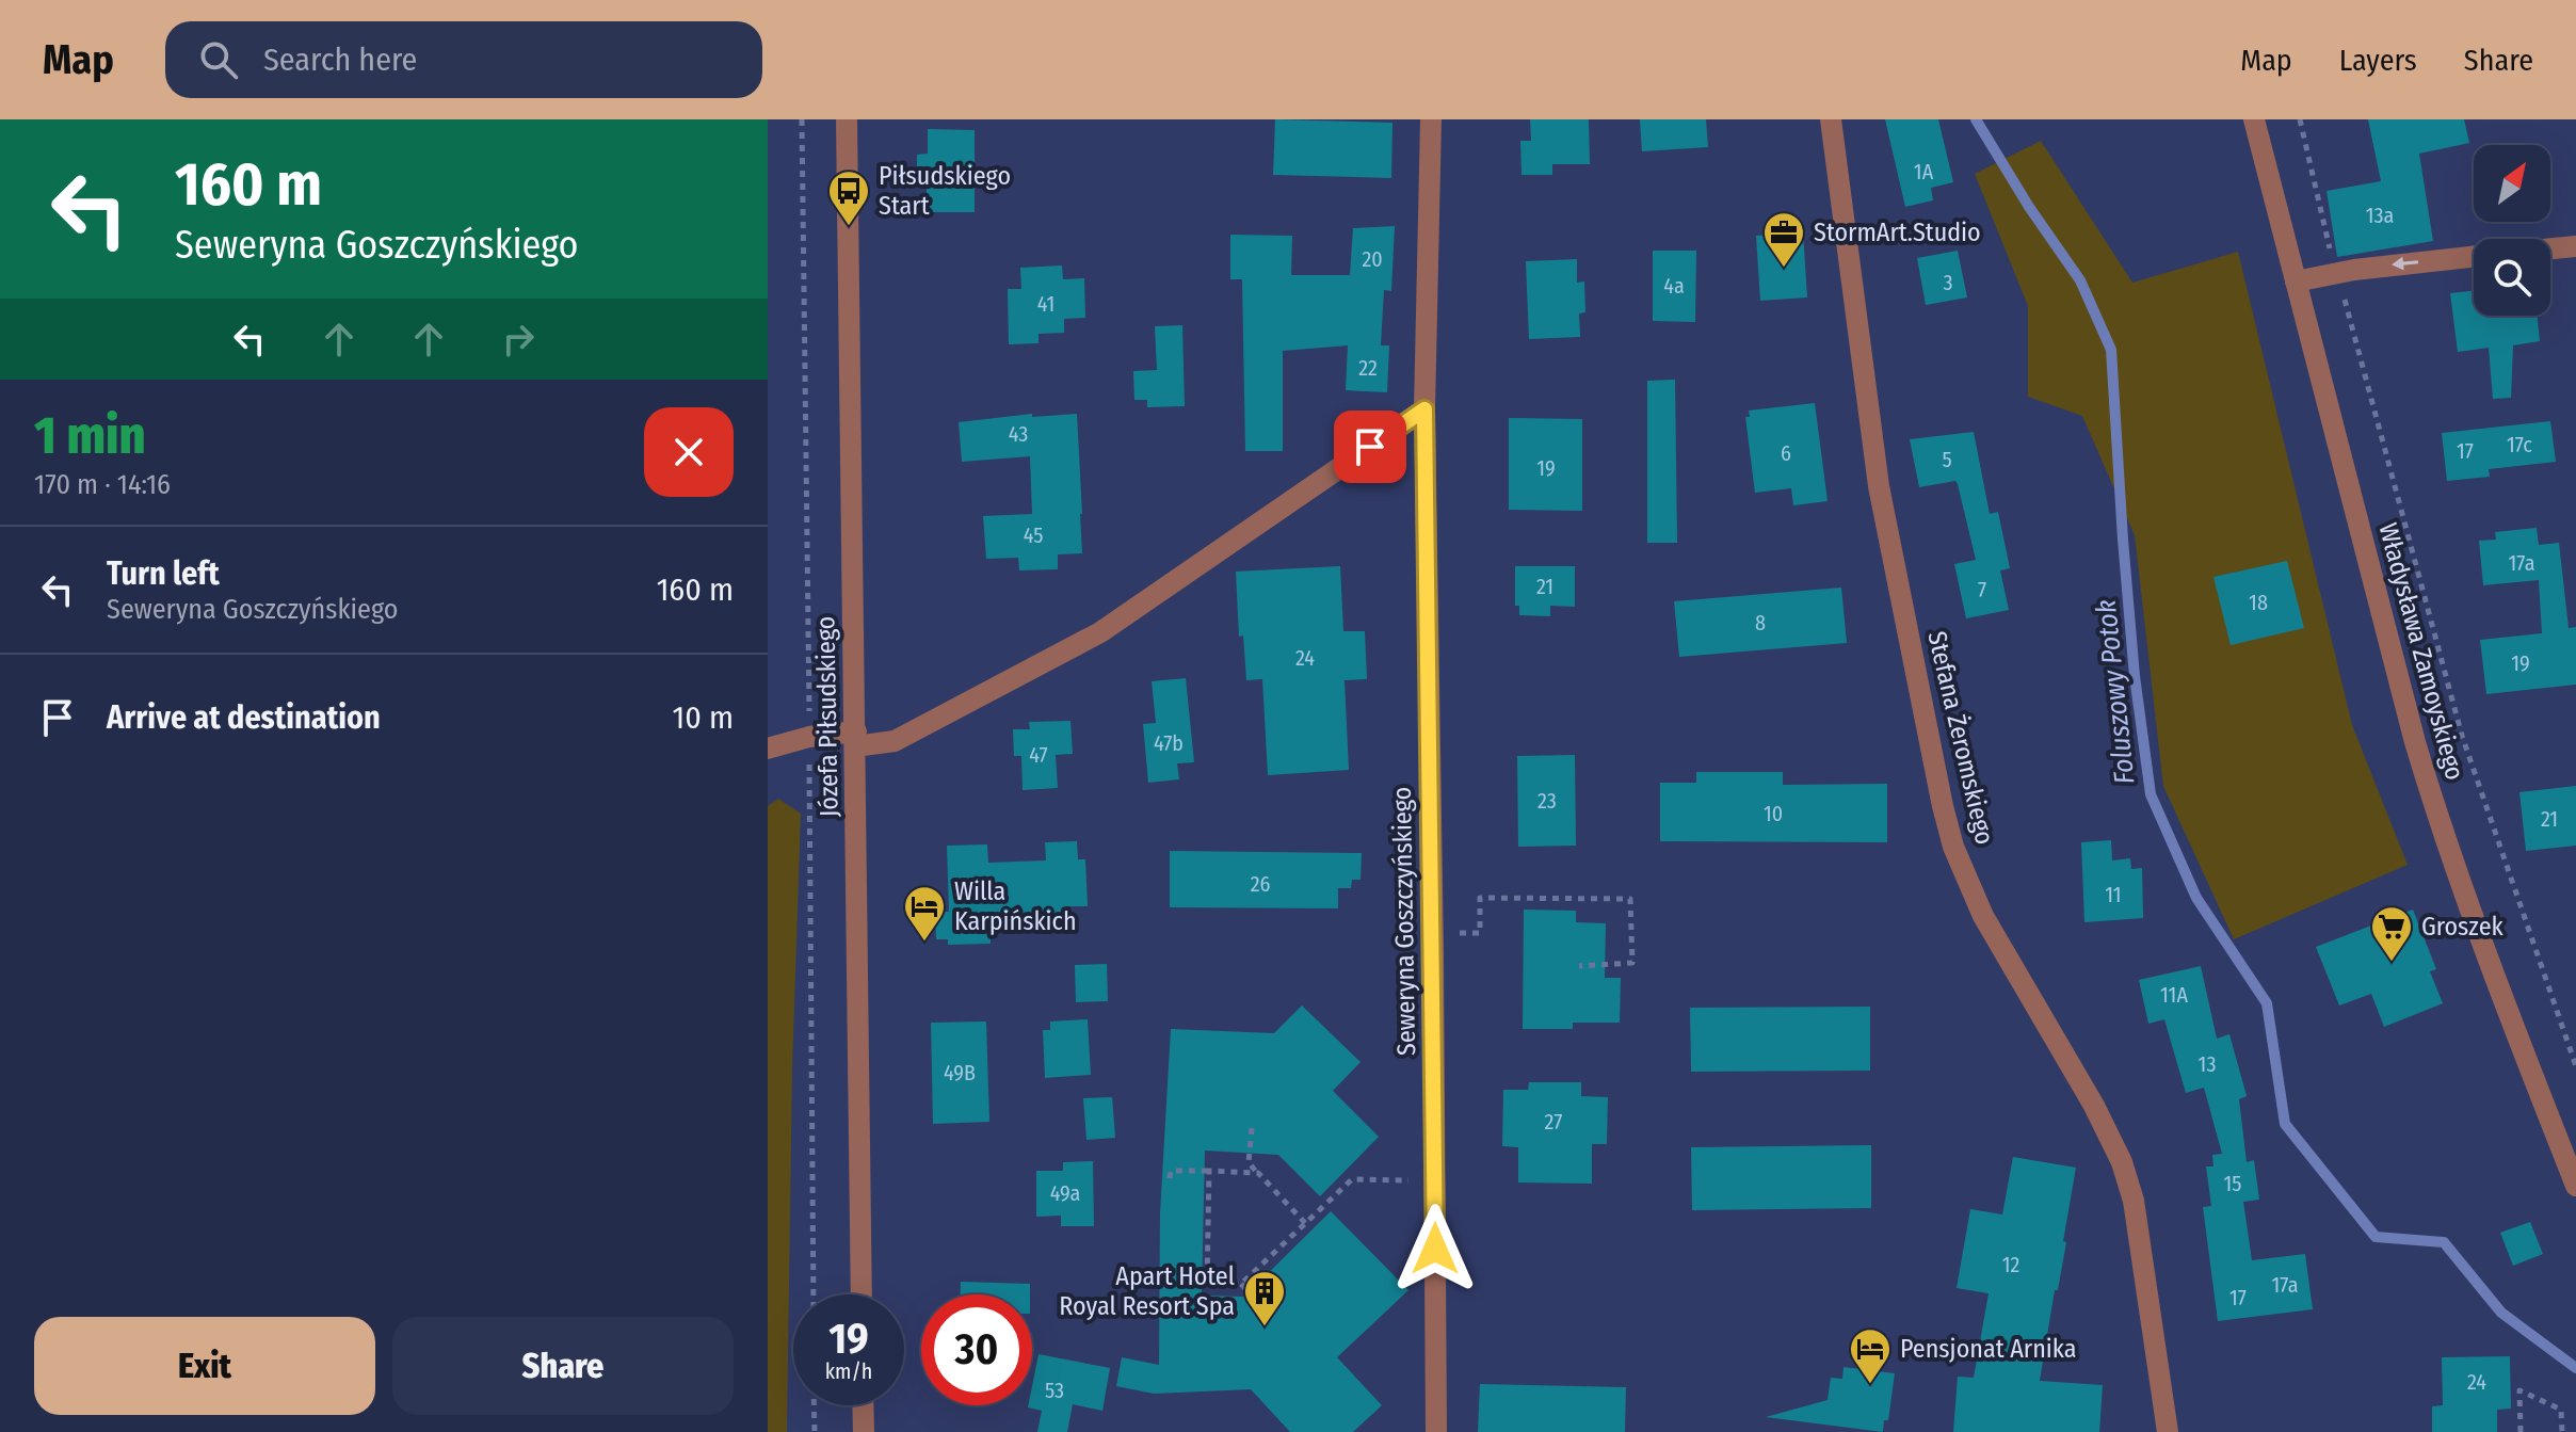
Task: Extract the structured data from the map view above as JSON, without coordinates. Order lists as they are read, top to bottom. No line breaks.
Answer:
{"streets":{"street":["Władysława Zamoyskiego","Józefa Piłsudskiego","Stefana Żeromskiego","Seweryna Goszczyńskiego"]},"water":["Foluszowy Potok"],"places":{"bus stop":["Piłsudskiego Start"],"office":["StormArt.Studio"],"hotel":["Willa Karpińskich","Pensjonat Arnika"],"supermarket":["Groszek"],"building":["Apart Hotel Royal Resort Spa"]},"house_numbers":["1A","13a","20","3","4a","41","22","43","17c","17","6","5","19","45","17a","21","7","18","8","24","19","47b","47","23","10","21","26","11","11A","13","49B","27","15","49a","12","17a","17","24","53"],"north":"top right","page":{"header":"Map","search":"Search here","nav":["Map","Layers","Share"],"turn":["160 m","Seweryna Goszczyńskiego"],"heading":["1 min","170 m · 14:16"],"list":[{"name":"Turn left","note":"Seweryna Goszczyńskiego","value":"160 m"},{"name":"Arrive at destination","value":"10 m"}],"speed":"19 km/h","limit":"30","buttons":["Exit","Share"]}}
